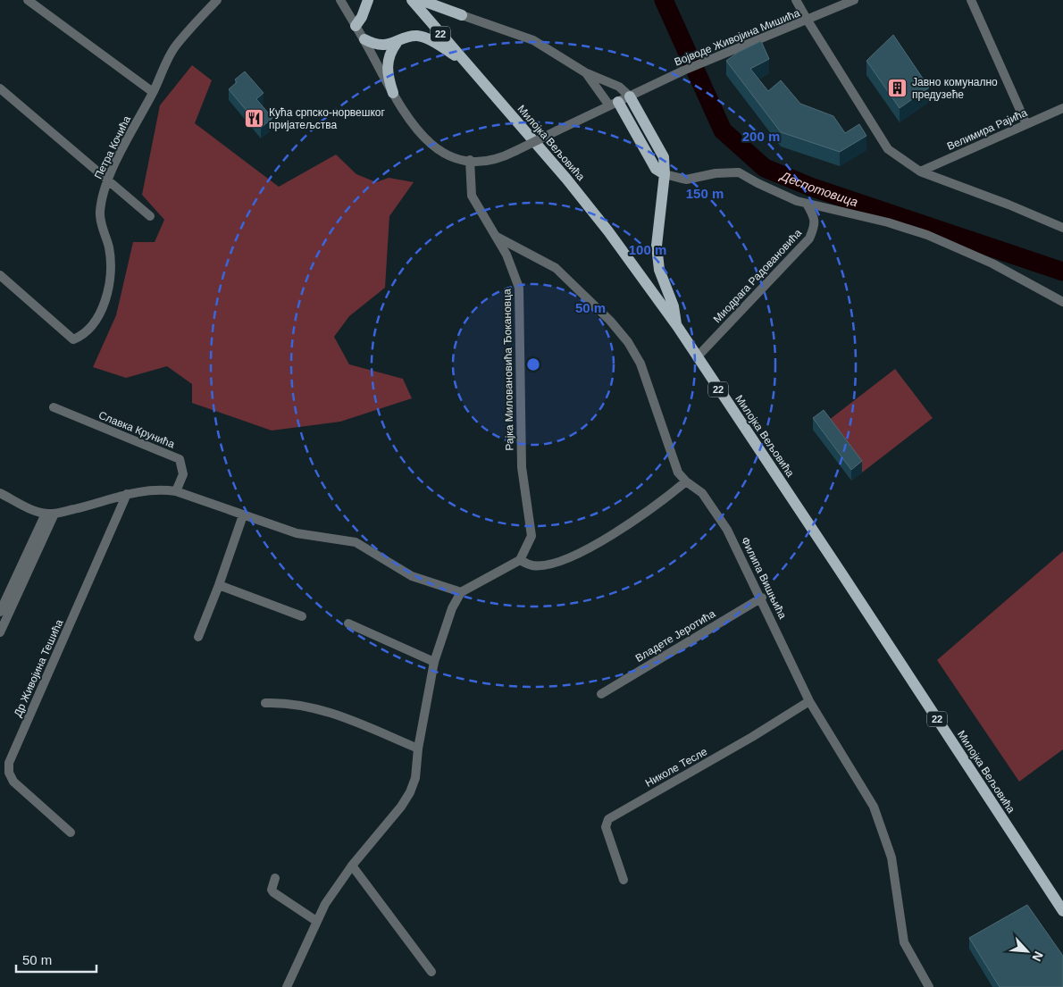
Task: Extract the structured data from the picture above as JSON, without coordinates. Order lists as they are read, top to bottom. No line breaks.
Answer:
{"streets":{"main road":["22","Милојка Вељовића"],"street":["Војводе Живојина Мишића","Велимира Рајића","Петра Кочића","Миодрага Радовановића","Рајка Миловановића Ђокановца","Славка Крунића","Филипа Вишњића","Владете Јеротића","Др Живојина Тешића","Николе Тесле"]},"crossings":[["Војводе Живојина Мишића","Рајка Миловановића Ђокановца"],["Милојка Вељовића","Миодрага Радовановића"],["Рајка Миловановића Ђокановца","Филипа Вишњића"],["Филипа Вишњића","Владете Јеротића"],["Филипа Вишњића","Николе Тесле"]],"water":["Деспотовица"],"places":{"building":["Јавно комунално предузеће"],"restaurant":["Кућа српско-норвешког пријатељства"]},"scale_bar":"50 m","north":"bottom right","rings":["200 m","150 m","100 m","50 m"]}
